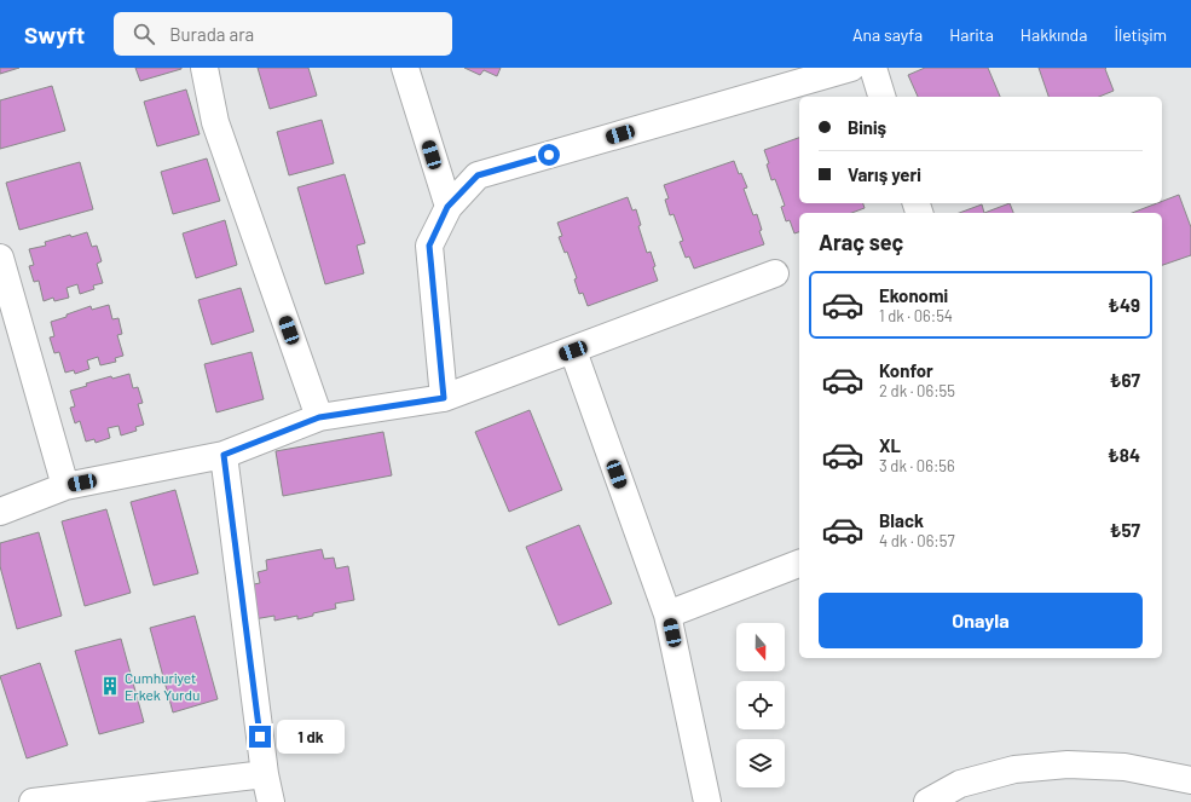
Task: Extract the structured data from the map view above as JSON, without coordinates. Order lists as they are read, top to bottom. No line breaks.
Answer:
{"places":{"building":["Cumhuriyet Erkek Yurdu"]},"north":"bottom","page":{"header":"Swyft","search":"Burada ara","nav":["Ana sayfa","Harita","Hakkında","İletişim"],"banner":["Biniş","Varış yeri"],"heading":"Araç seç","list":[{"name":"Ekonomi","note":"1 dk · 06:54","value":"₺49"},{"name":"Konfor","note":"2 dk · 06:55","value":"₺67"},{"name":"XL","note":"3 dk · 06:56","value":"₺84"},{"name":"Black","note":"4 dk · 06:57","value":"₺57"}],"buttons":"Onayla","bubble":"1 dk"}}
